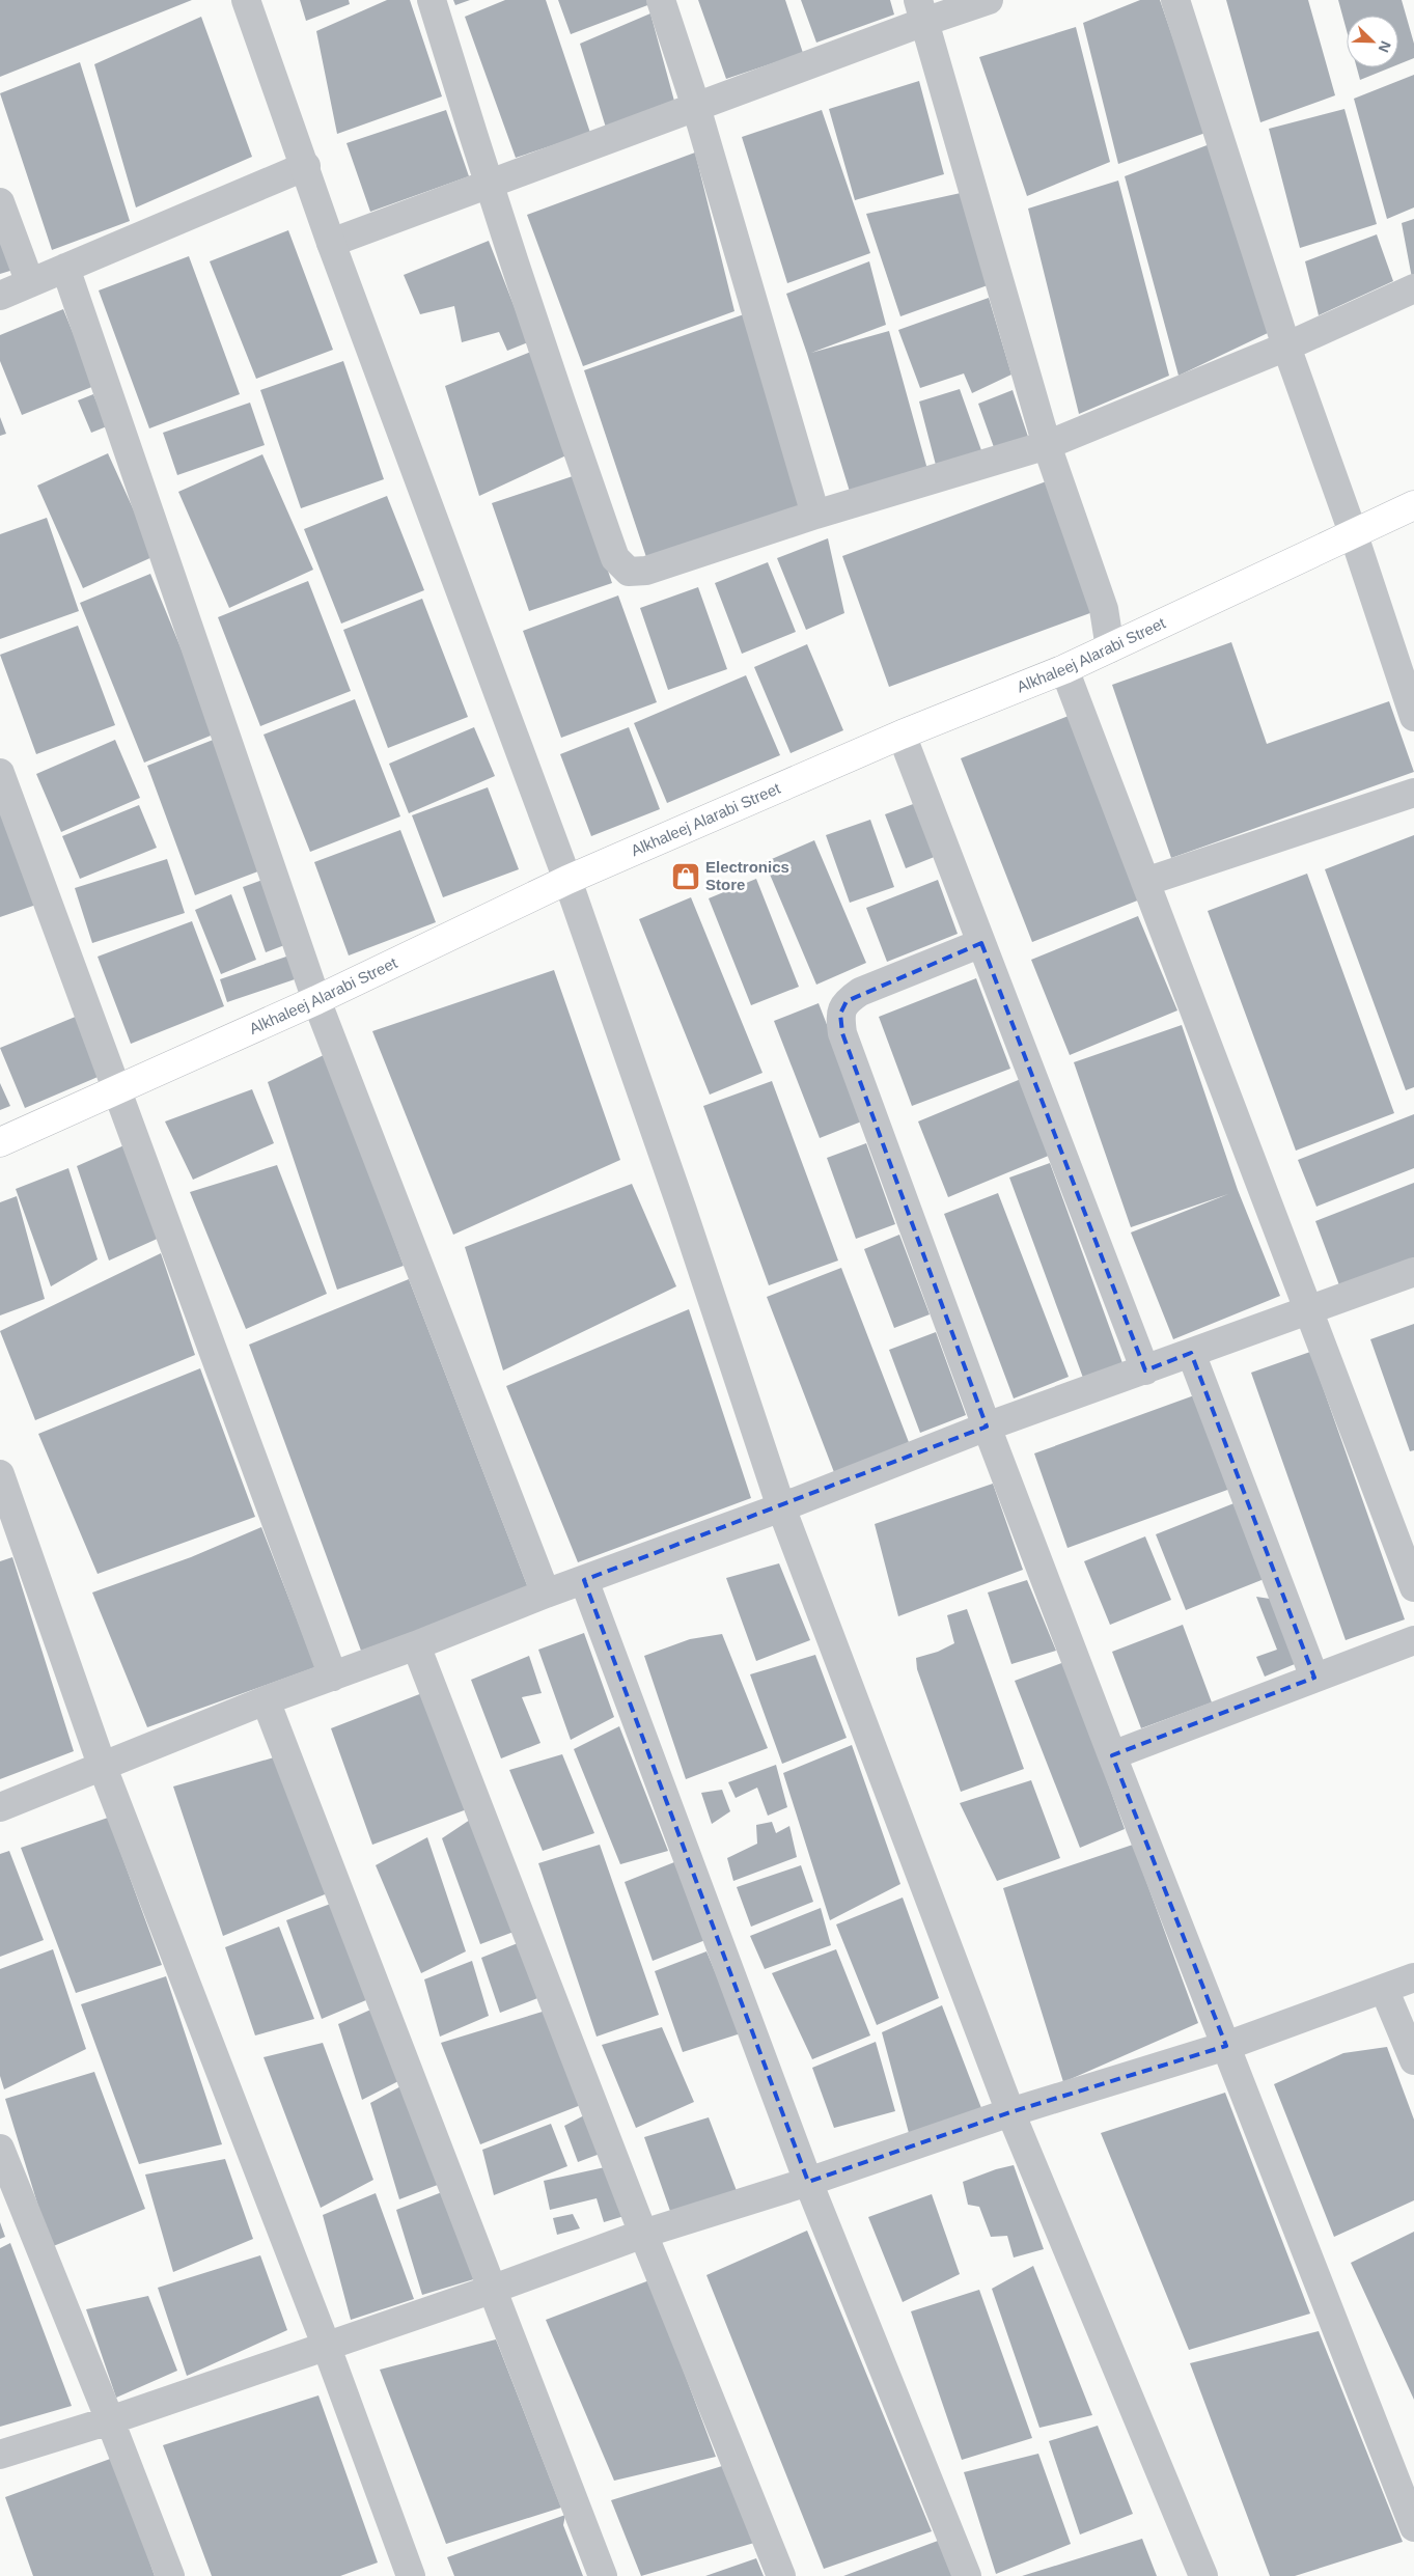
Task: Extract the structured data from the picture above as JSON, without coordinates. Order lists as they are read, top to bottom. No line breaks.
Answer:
{"streets":{"main road":["Alkhaleej Alarabi Street"]},"places":{"shop":["Electronics Store"]},"north":"bottom right"}
